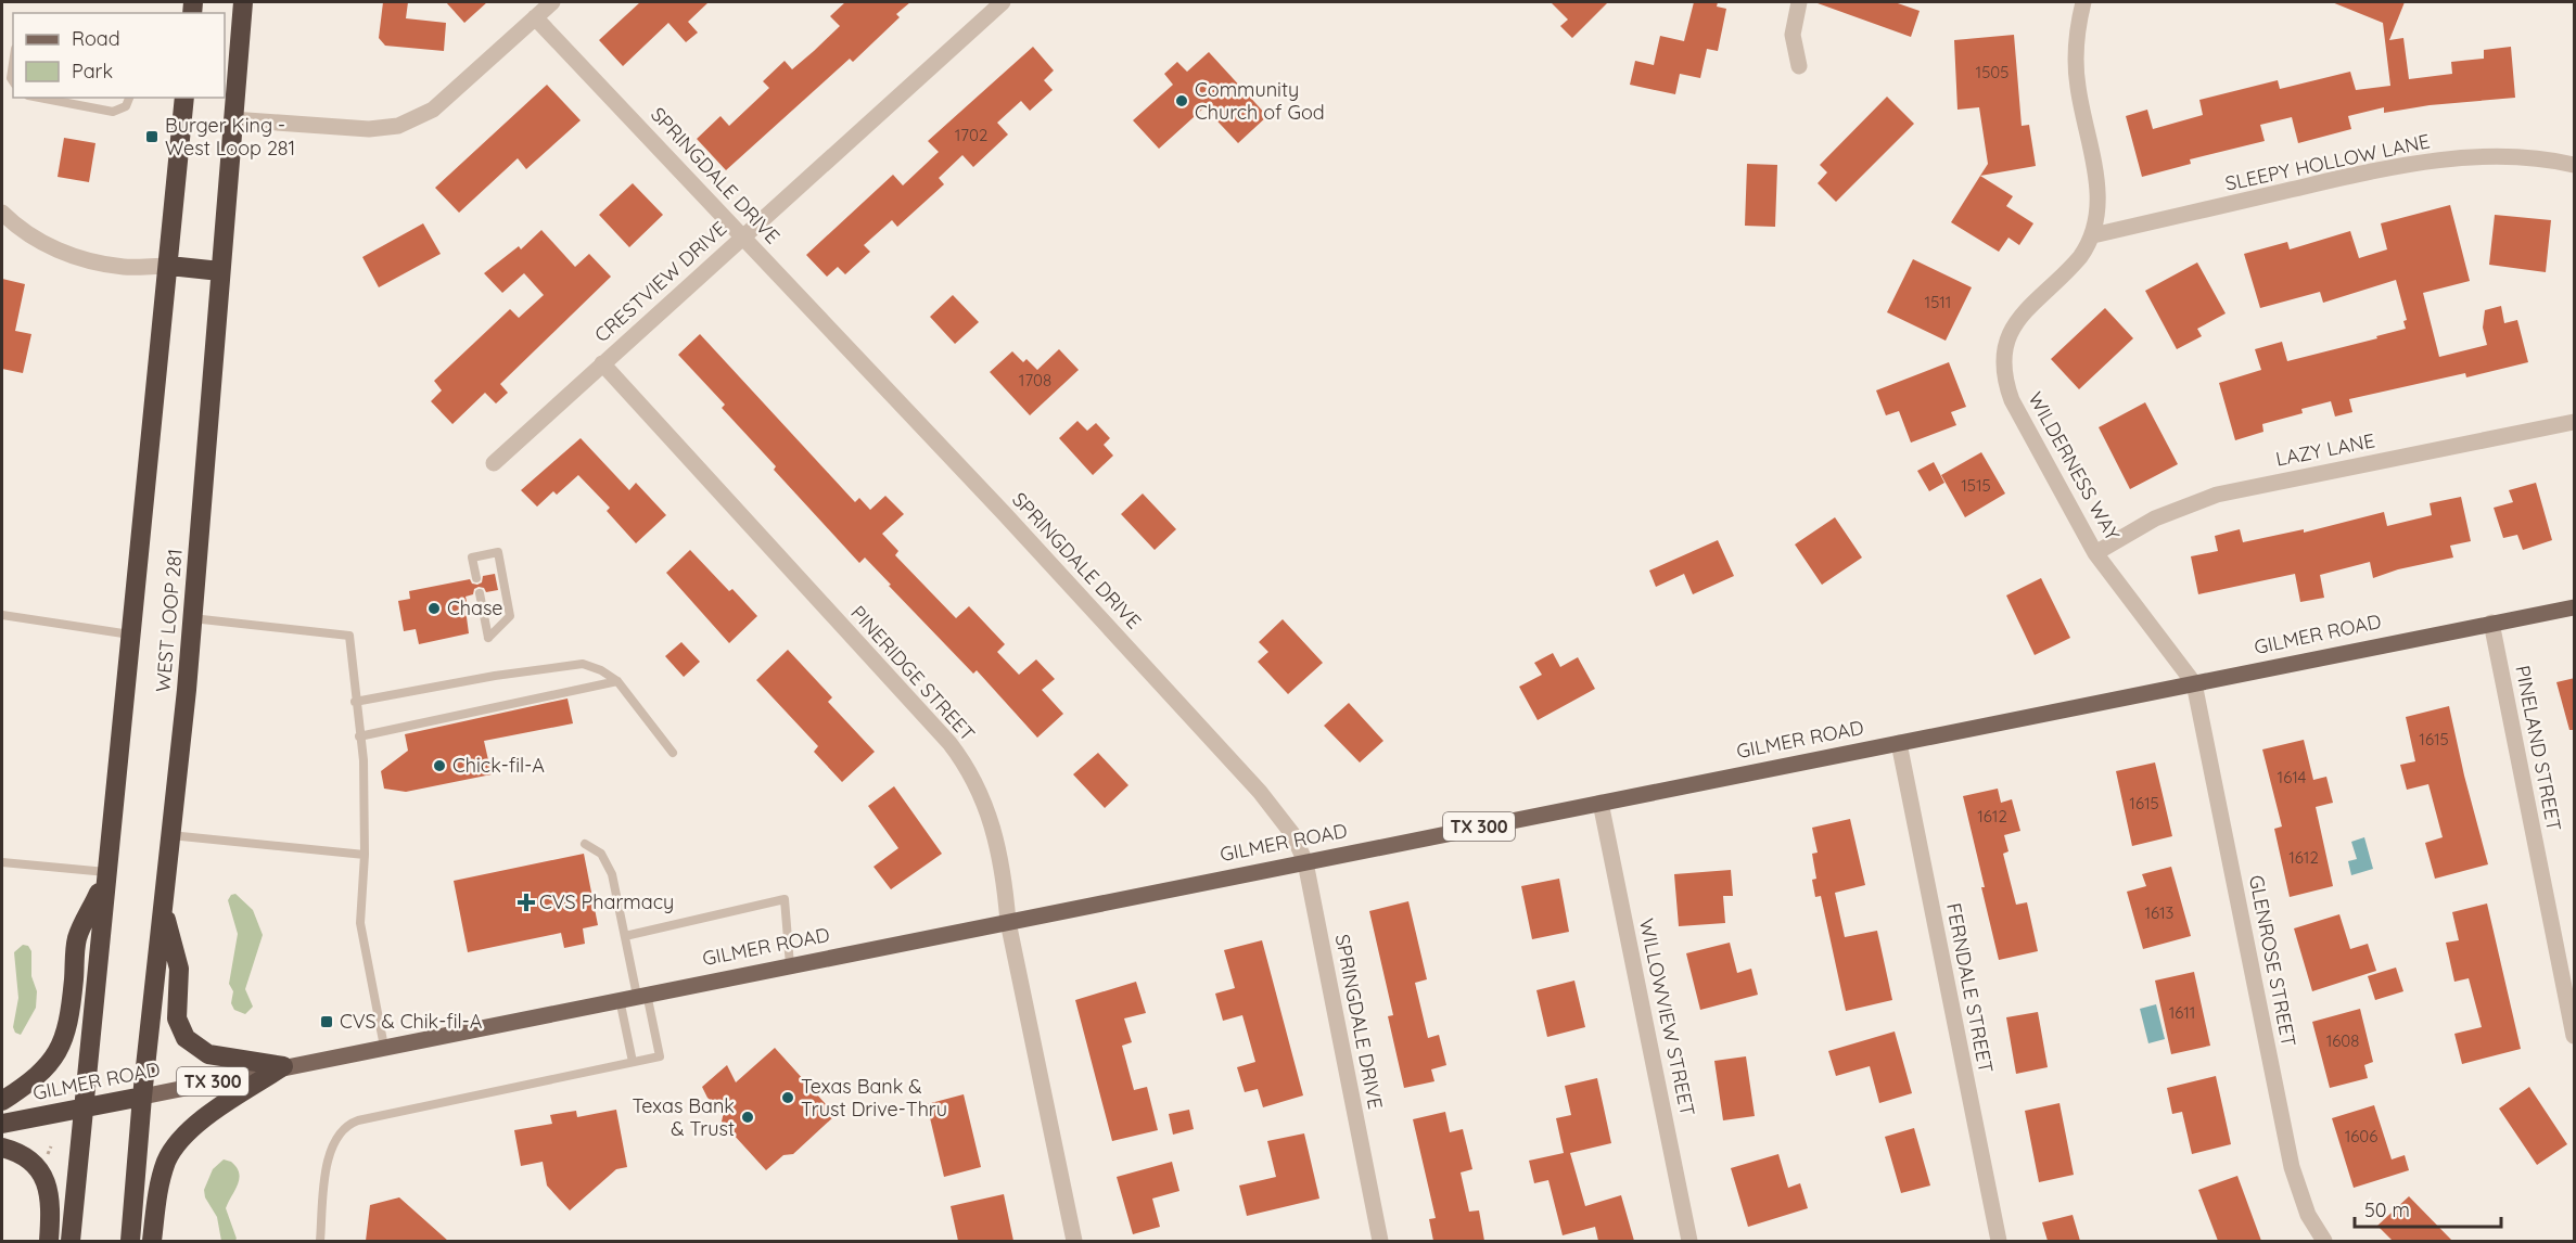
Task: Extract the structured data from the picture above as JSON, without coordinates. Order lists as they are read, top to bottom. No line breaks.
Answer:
{"streets":{"highway":["WEST LOOP 281","GILMER ROAD","TX 300"],"street":["SLEEPY HOLLOW LANE","SPRINGDALE DRIVE","CRESTVIEW DRIVE","LAZY LANE","WILDERNESS WAY","PINERIDGE STREET","PINELAND STREET","GLENROSE STREET","FERNDALE STREET","WILLOWVIEW STREET"]},"crossings":[["SLEEPY HOLLOW LANE","WILDERNESS WAY"],["SPRINGDALE DRIVE","CRESTVIEW DRIVE"],["SPRINGDALE DRIVE","GILMER ROAD"],["CRESTVIEW DRIVE","PINERIDGE STREET"],["LAZY LANE","WILDERNESS WAY"],["WILDERNESS WAY","GILMER ROAD"],["WILDERNESS WAY","GLENROSE STREET"],["WEST LOOP 281","GILMER ROAD"],["GILMER ROAD","PINERIDGE STREET"],["GILMER ROAD","PINELAND STREET"],["GILMER ROAD","GLENROSE STREET"],["GILMER ROAD","FERNDALE STREET"],["GILMER ROAD","WILLOWVIEW STREET"]],"places":{"other":["Community Church of God","Chase","Chick-fil-A","Texas Bank & Trust Drive-Thru","Texas Bank & Trust"],"transit":["Burger King - West Loop 281","CVS & Chik-fil-A"],"health":["CVS Pharmacy"]},"house_numbers":["1505","1702","1511","1708","1515","1615","1614","1615","1612","1612","1613","1611","1608","1606"],"legend":["Road","Park"],"scale_bar":"50 m"}
